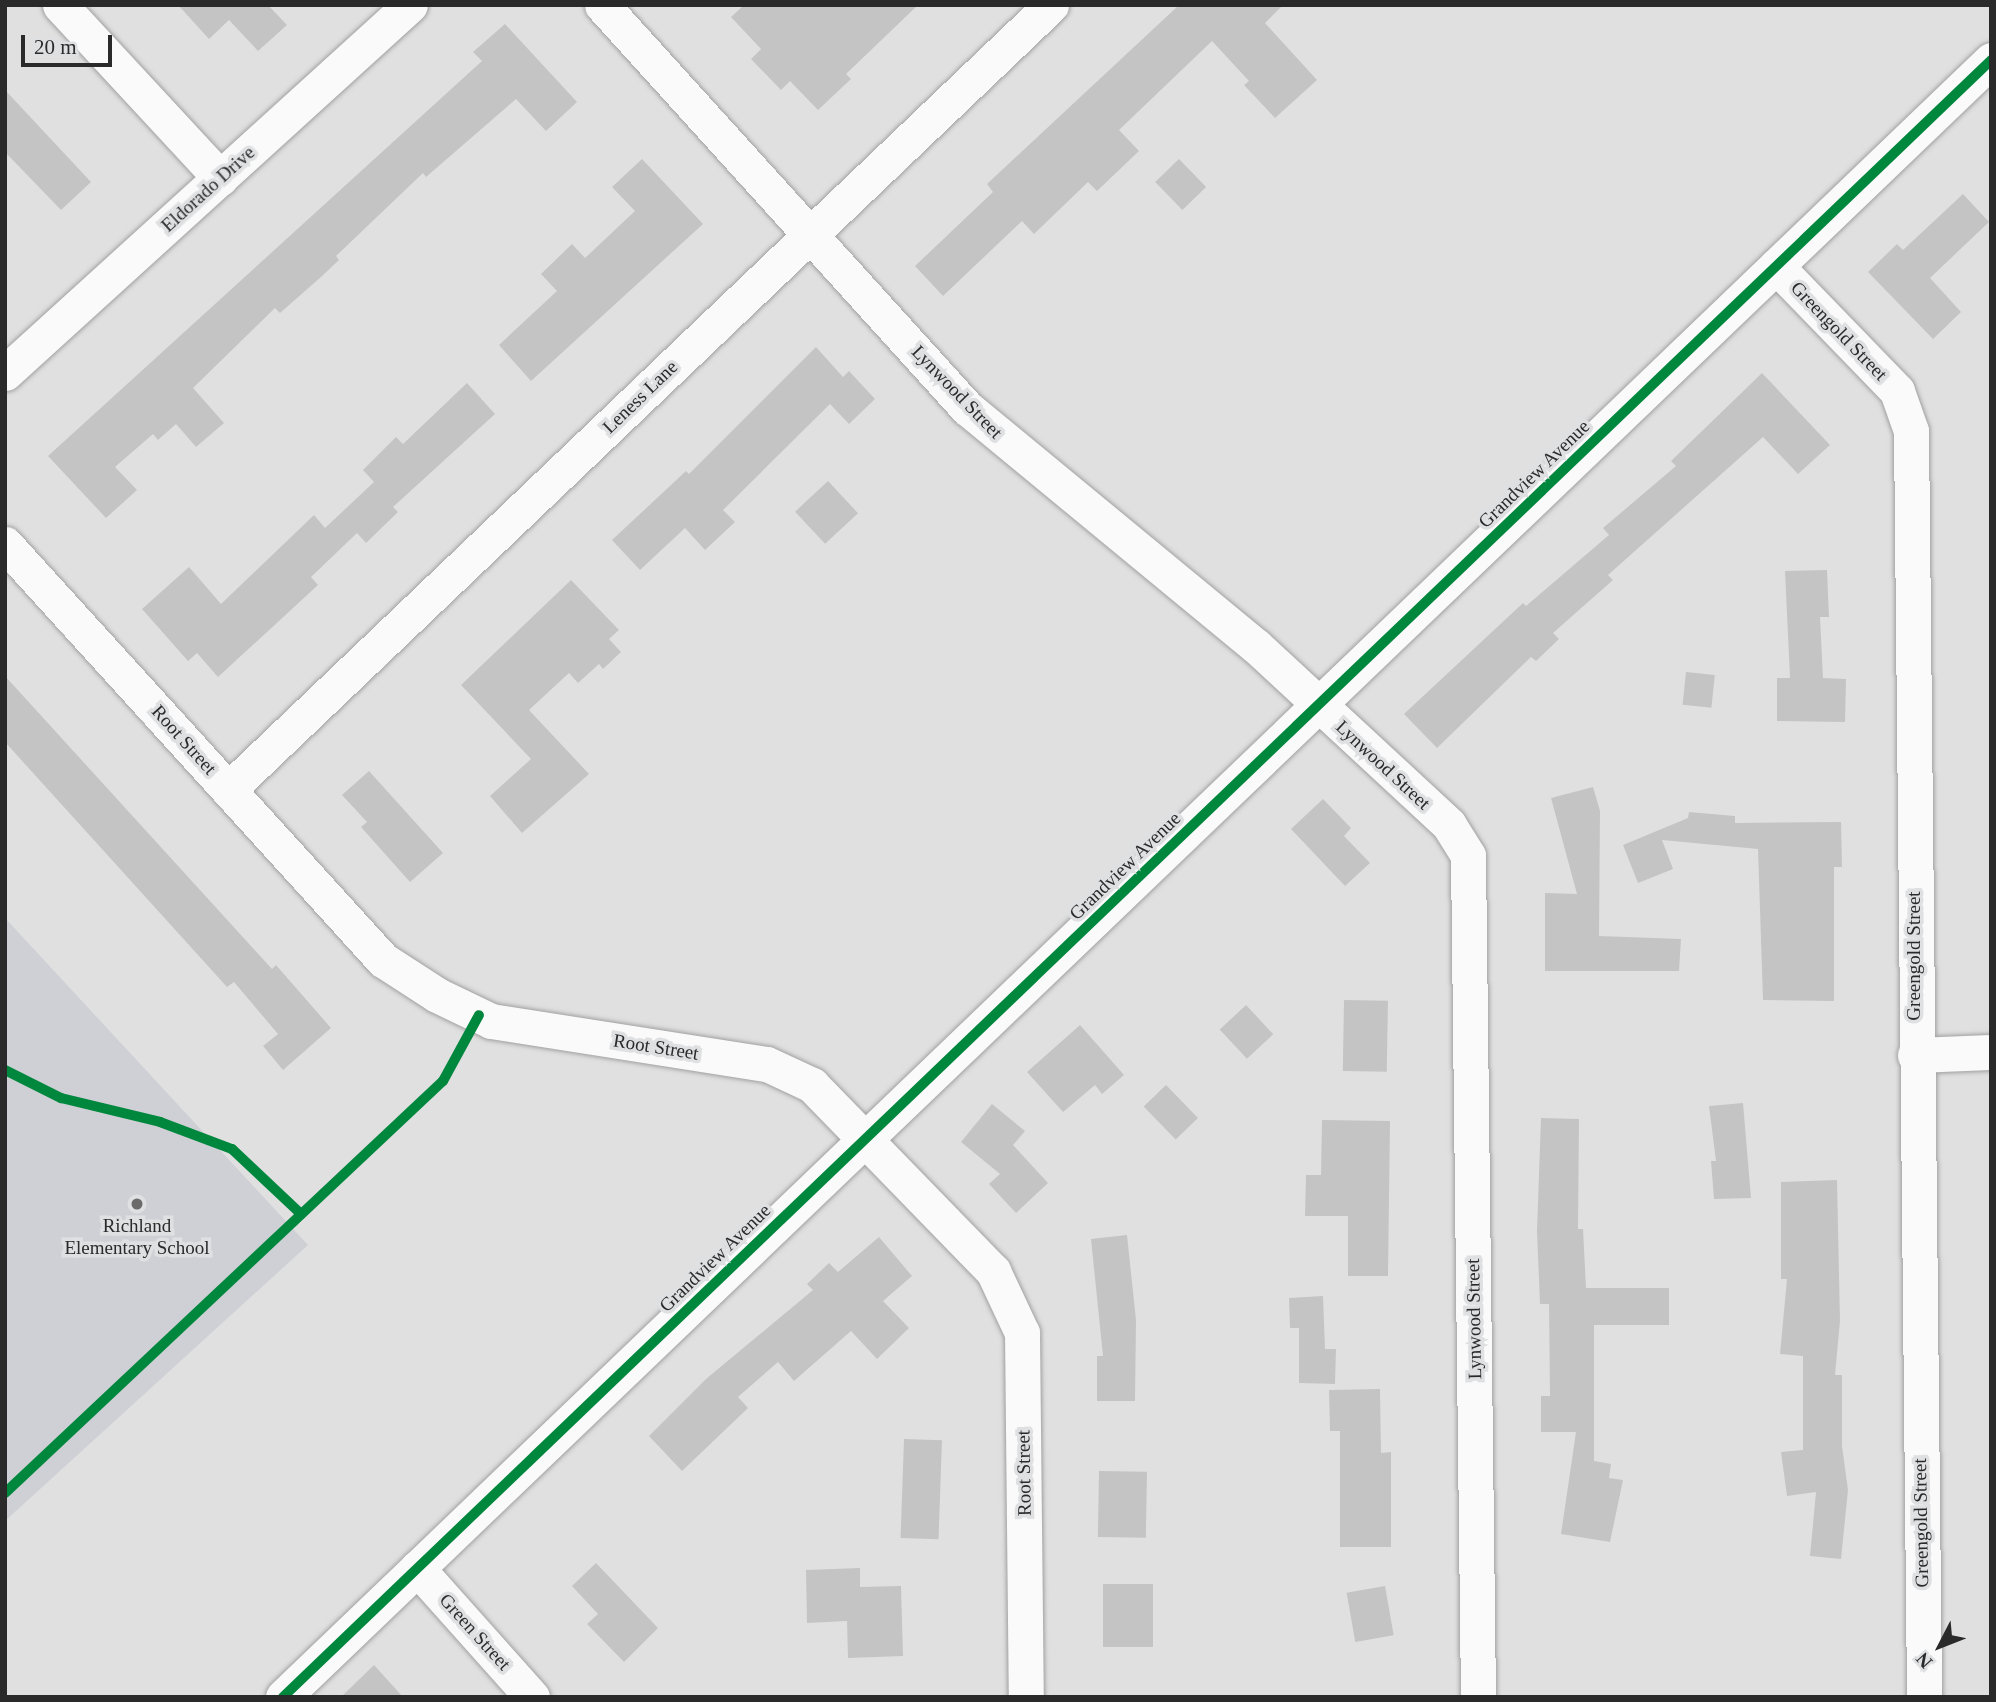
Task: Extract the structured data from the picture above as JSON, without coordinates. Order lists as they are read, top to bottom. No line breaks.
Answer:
{"streets":{"street":["Eldorado Drive","Greengold Street","Lynwood Street","Leness Lane","Grandview Avenue","Root Street","Green Street"]},"crossings":[["Greengold Street","Grandview Avenue"],["Lynwood Street","Leness Lane"],["Lynwood Street","Grandview Avenue"],["Leness Lane","Root Street"],["Grandview Avenue","Root Street"],["Grandview Avenue","Green Street"]],"places":["Richland Elementary School"],"scale_bar":"20 m","north":"bottom left"}
